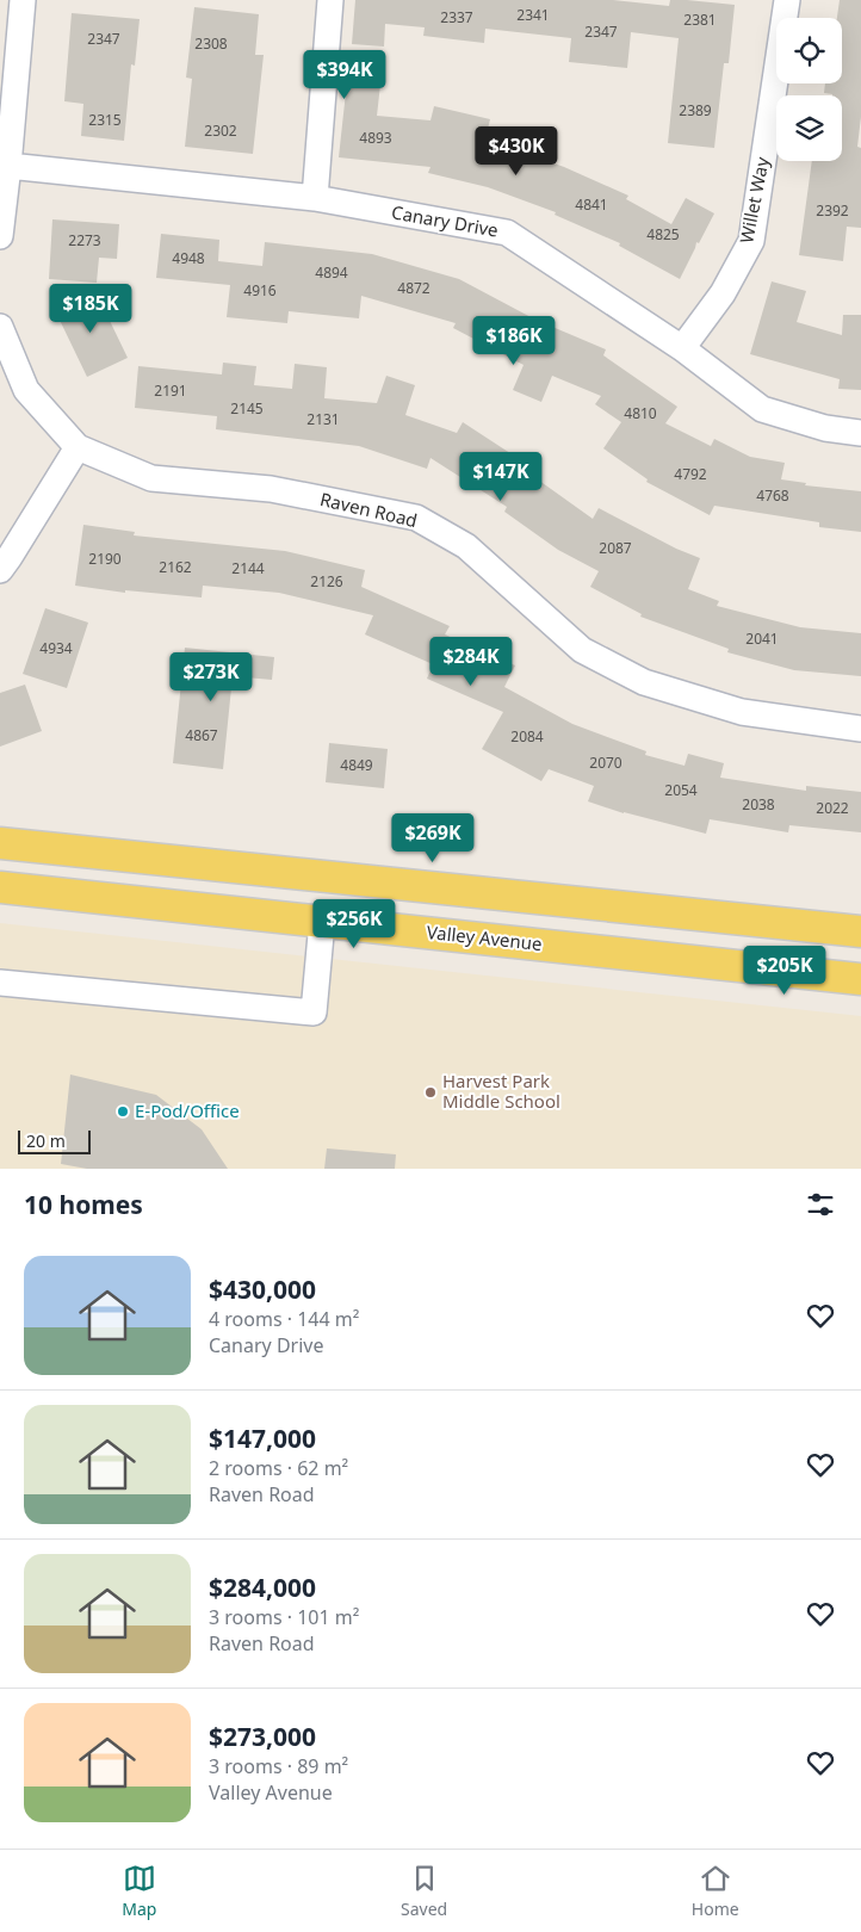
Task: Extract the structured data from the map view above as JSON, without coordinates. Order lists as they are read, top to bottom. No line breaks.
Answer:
{"streets":{"main road":["Valley Avenue"],"street":["Willet Way","Canary Drive","Raven Road"]},"crossings":[["Willet Way","Canary Drive"]],"places":["Harvest Park Middle School","E-Pod/Office"],"house_numbers":["2341","2337","2381","2347","2347","2308","2389","2315","2302","4893","4841","2392","4825","2273","4948","4894","4872","4916","2191","2145","4810","2131","4792","4768","2087","2190","2162","2144","2126","2041","4934","4867","2084","2070","4849","2054","2038","2022"],"scale_bar":"20 m","page":{"price":["$394K","$430K","$185K","$186K","$147K","$284K","$273K","$269K","$256K","$205K"],"scale":"20 m","heading":"10 homes","list":[{"name":"$430,000","note":"4 rooms · 144 m² · Canary Drive"},{"name":"$147,000","note":"2 rooms · 62 m² · Raven Road"},{"name":"$284,000","note":"3 rooms · 101 m² · Raven Road"},{"name":"$273,000","note":"3 rooms · 89 m² · Valley Avenue"}],"tabs":["Map","Saved","Home"]}}
